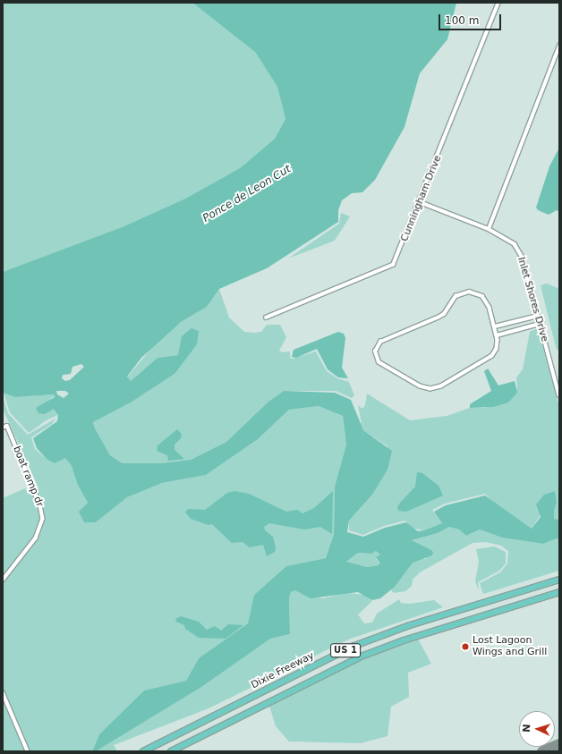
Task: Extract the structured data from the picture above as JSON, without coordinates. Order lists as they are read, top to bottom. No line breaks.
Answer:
{"streets":{"main road":["US 1","Dixie Freeway"],"street":["Cunningham Drive","Inlet Shores Drive","boat ramp dr"]},"crossings":[["Cunningham Drive","Inlet Shores Drive"]],"water":["Ponce de Leon Cut"],"places":["Lost Lagoon Wings and Grill"],"scale_bar":"100 m","north":"left"}
